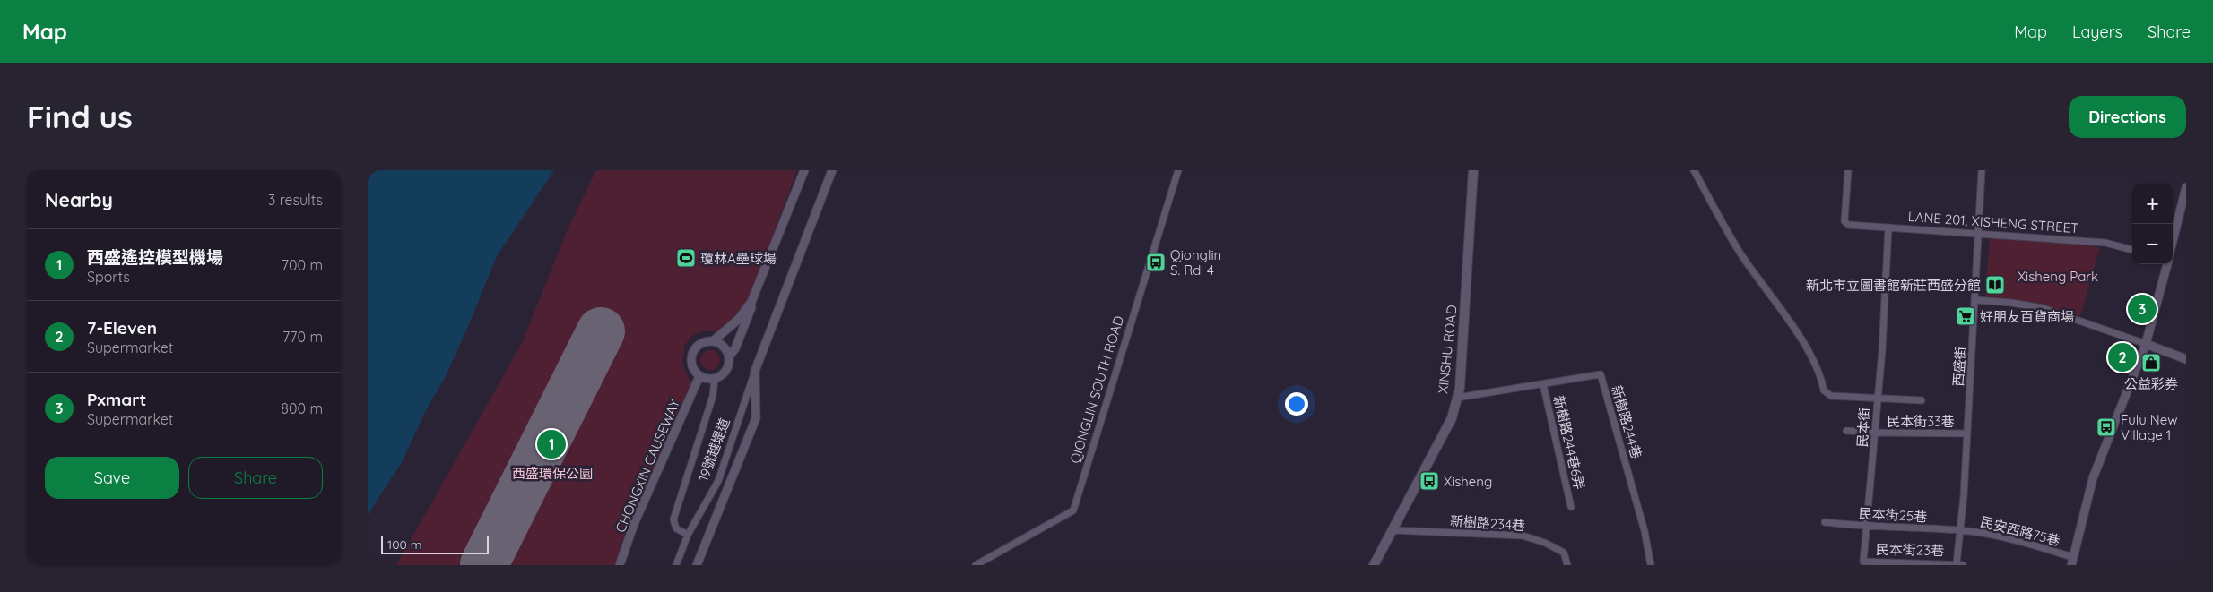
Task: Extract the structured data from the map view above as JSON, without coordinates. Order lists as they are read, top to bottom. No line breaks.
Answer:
{"streets":{"main road":["XINSHU ROAD"],"street":["LANE 201, XISHENG STREET","西盛街","QIONGLIN SOUTH ROAD","民本街33巷","新樹路244巷","民本街","新樹路244巷6弄","19號越堤道","CHONGXIN CAUSEWAY","民本街25巷","新樹路234巷","民安西路75巷","民本街23巷"]},"crossings":[["LANE 201, XISHENG STREET","西盛街"],["LANE 201, XISHENG STREET","民本街"],["XINSHU ROAD","新樹路244巷"],["XINSHU ROAD","新樹路234巷"],["西盛街","民本街33巷"],["西盛街","民本街25巷"],["西盛街","民安西路75巷"],["西盛街","民本街23巷"],["民本街33巷","民本街"],["新樹路244巷","新樹路244巷6弄"],["民本街","民本街25巷"],["民本街","民本街23巷"],["19號越堤道","CHONGXIN CAUSEWAY"],["民本街25巷","民安西路75巷"]],"parks":["Xisheng Park","西盛環保公園"],"places":{"sports":["瓊林A壘球場"],"bus stop":["Qionglin S. Rd. 4","Fulu New Village 1","Xisheng"],"library":["新北市立圖書館新莊西盛分館"],"supermarket":["好朋友百貨商場"],"shop":["公益彩券"]},"scale_bar":"100 m","page":{"header":"Map","nav":["Map","Layers","Share"],"buttons":["Directions",["Save","Share"]],"title":"Find us","heading":["Nearby","3 results"],"map_buttons":["+","−"],"list":[{"mark":"1","name":"西盛遙控模型機場","note":"Sports","value":"700 m"},{"mark":"2","name":"7-Eleven","note":"Supermarket","value":"770 m"},{"mark":"3","name":"Pxmart","note":"Supermarket","value":"800 m"}],"pins":["3","2","1"],"scale":"100 m"}}
